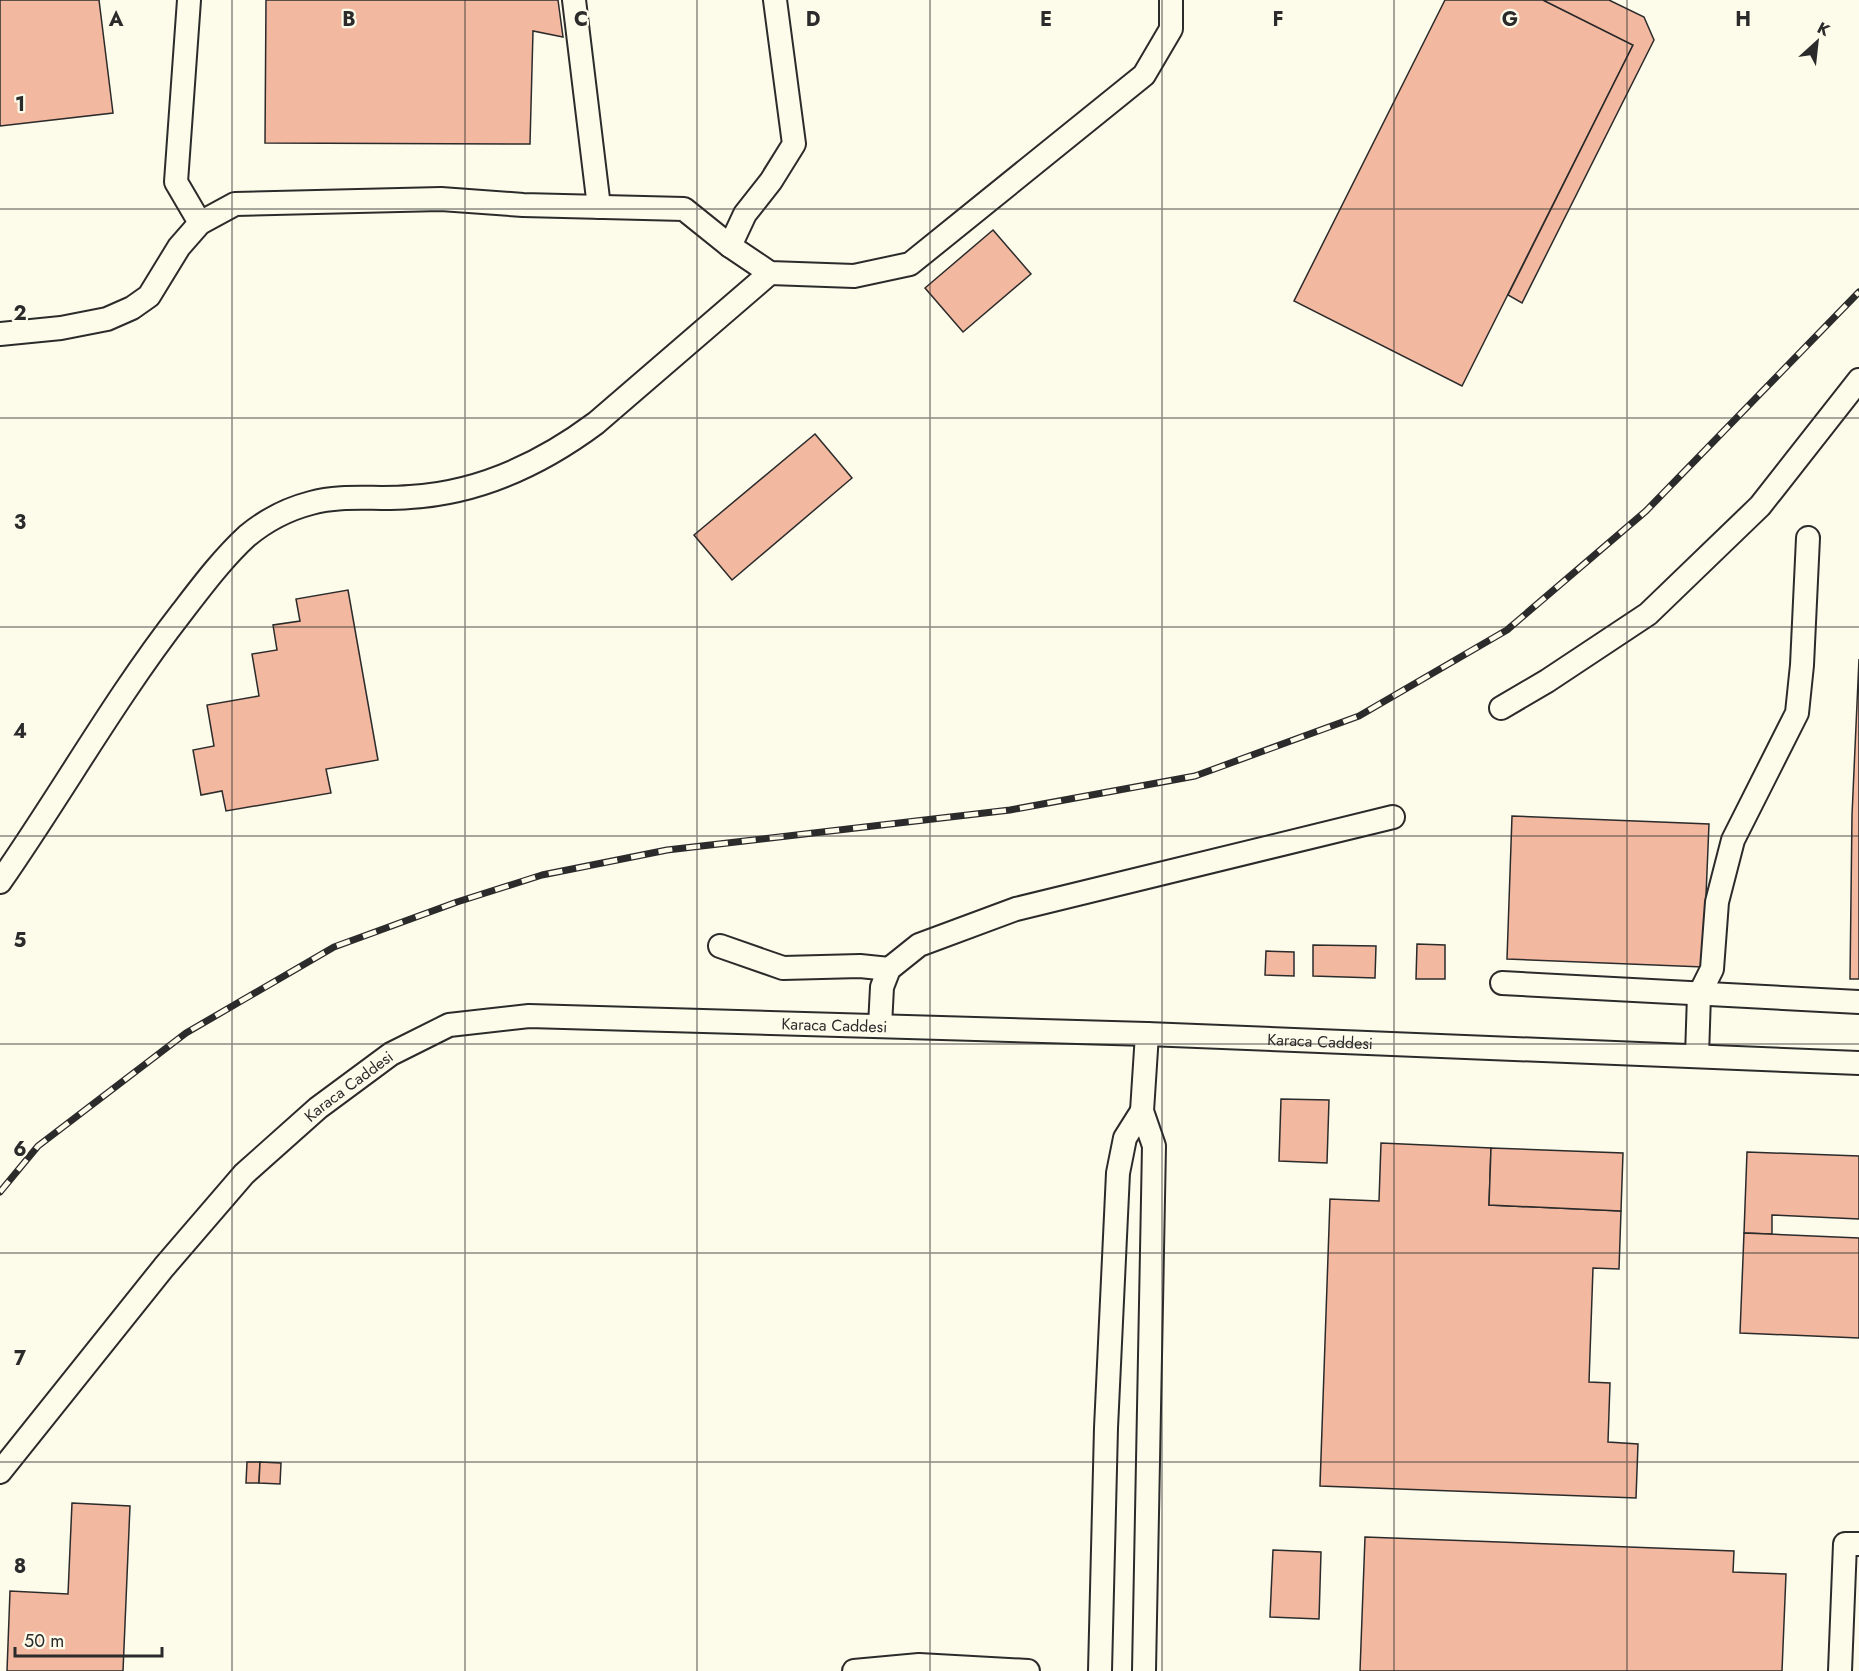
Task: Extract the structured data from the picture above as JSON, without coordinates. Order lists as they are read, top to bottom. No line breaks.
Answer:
{"streets":{"street":["Karaca Caddesi"]},"scale_bar":"50 m","north":"top right","grid":{"columns":["A","B","C","D","E","F","G","H"],"rows":["1","2","3","4","5","6","7","8"]}}
